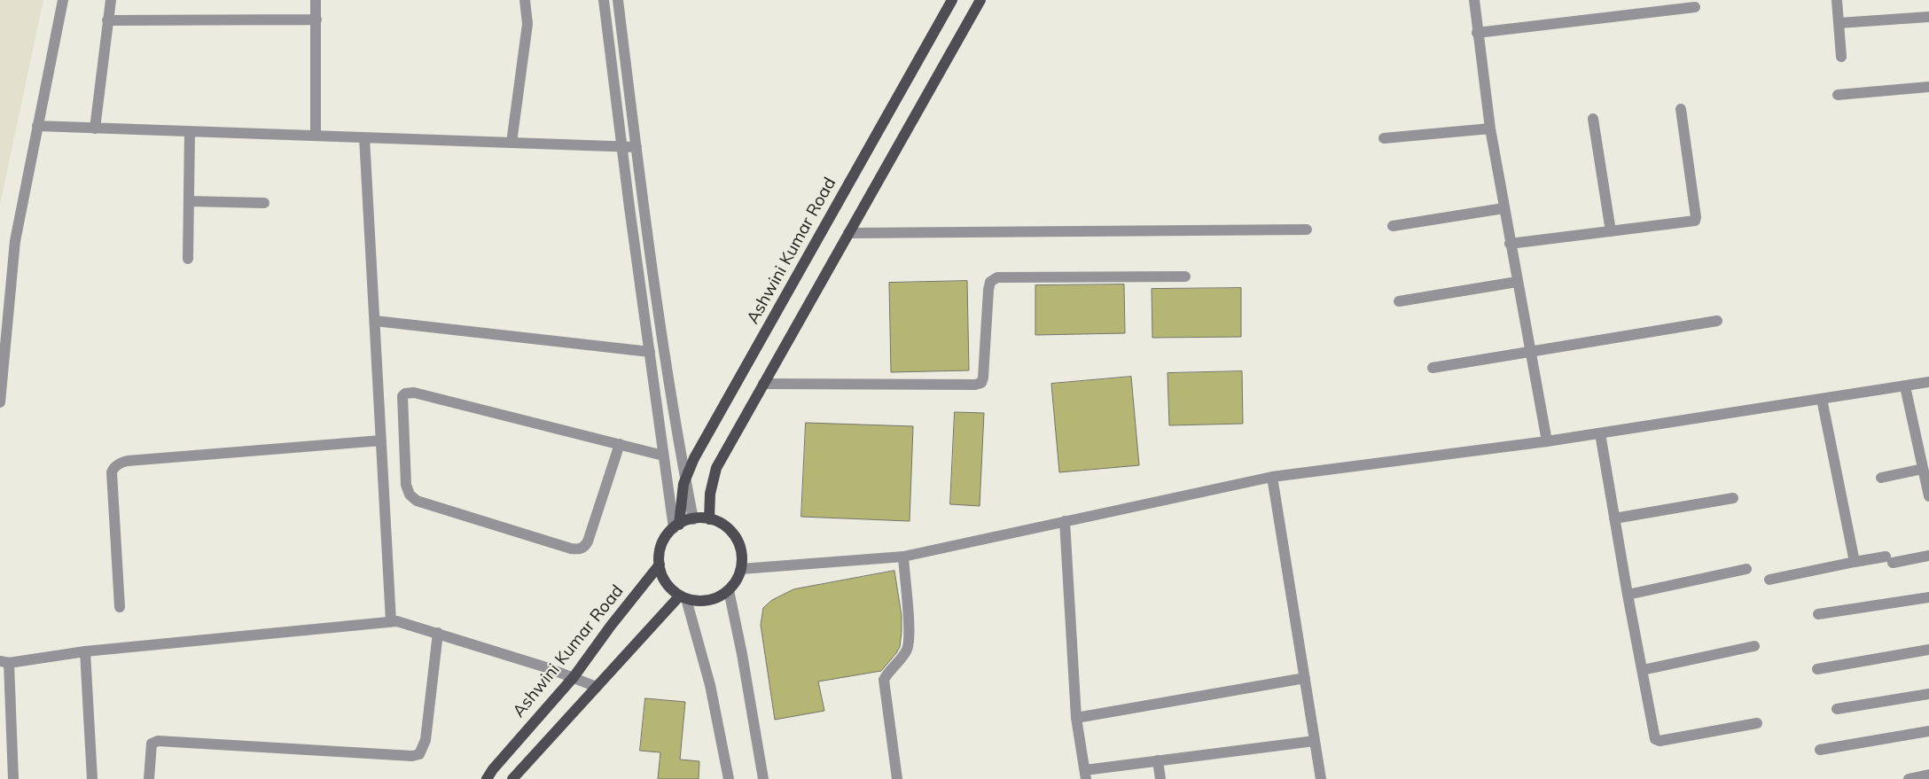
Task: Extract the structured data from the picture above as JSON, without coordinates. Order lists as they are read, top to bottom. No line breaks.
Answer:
{"streets":{"main road":["Ashwini Kumar Road"]}}
